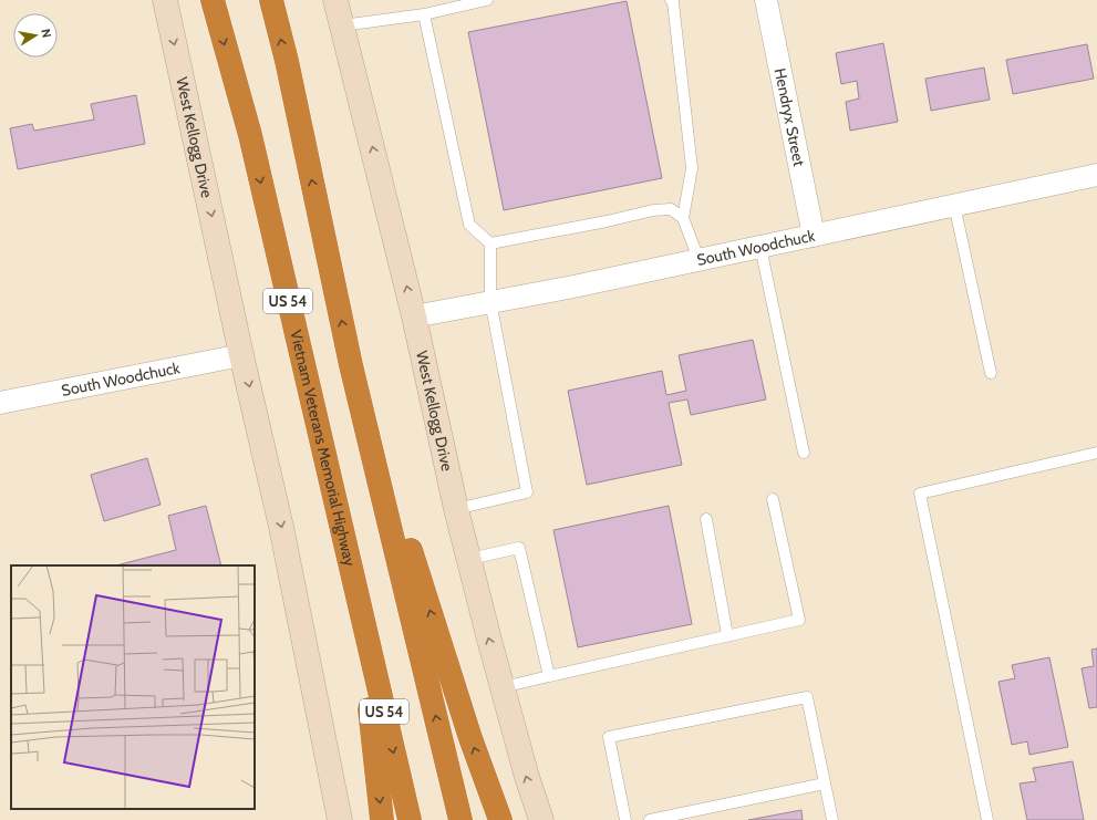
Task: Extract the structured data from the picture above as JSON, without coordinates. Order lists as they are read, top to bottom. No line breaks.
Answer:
{"streets":{"highway":["US 54","Vietnam Veterans Memorial Highway"],"main road":["West Kellogg Drive"],"street":["Hendryx Street","South Woodchuck"]},"crossings":[["Hendryx Street","South Woodchuck"],["West Kellogg Drive","South Woodchuck"]],"north":"right"}
